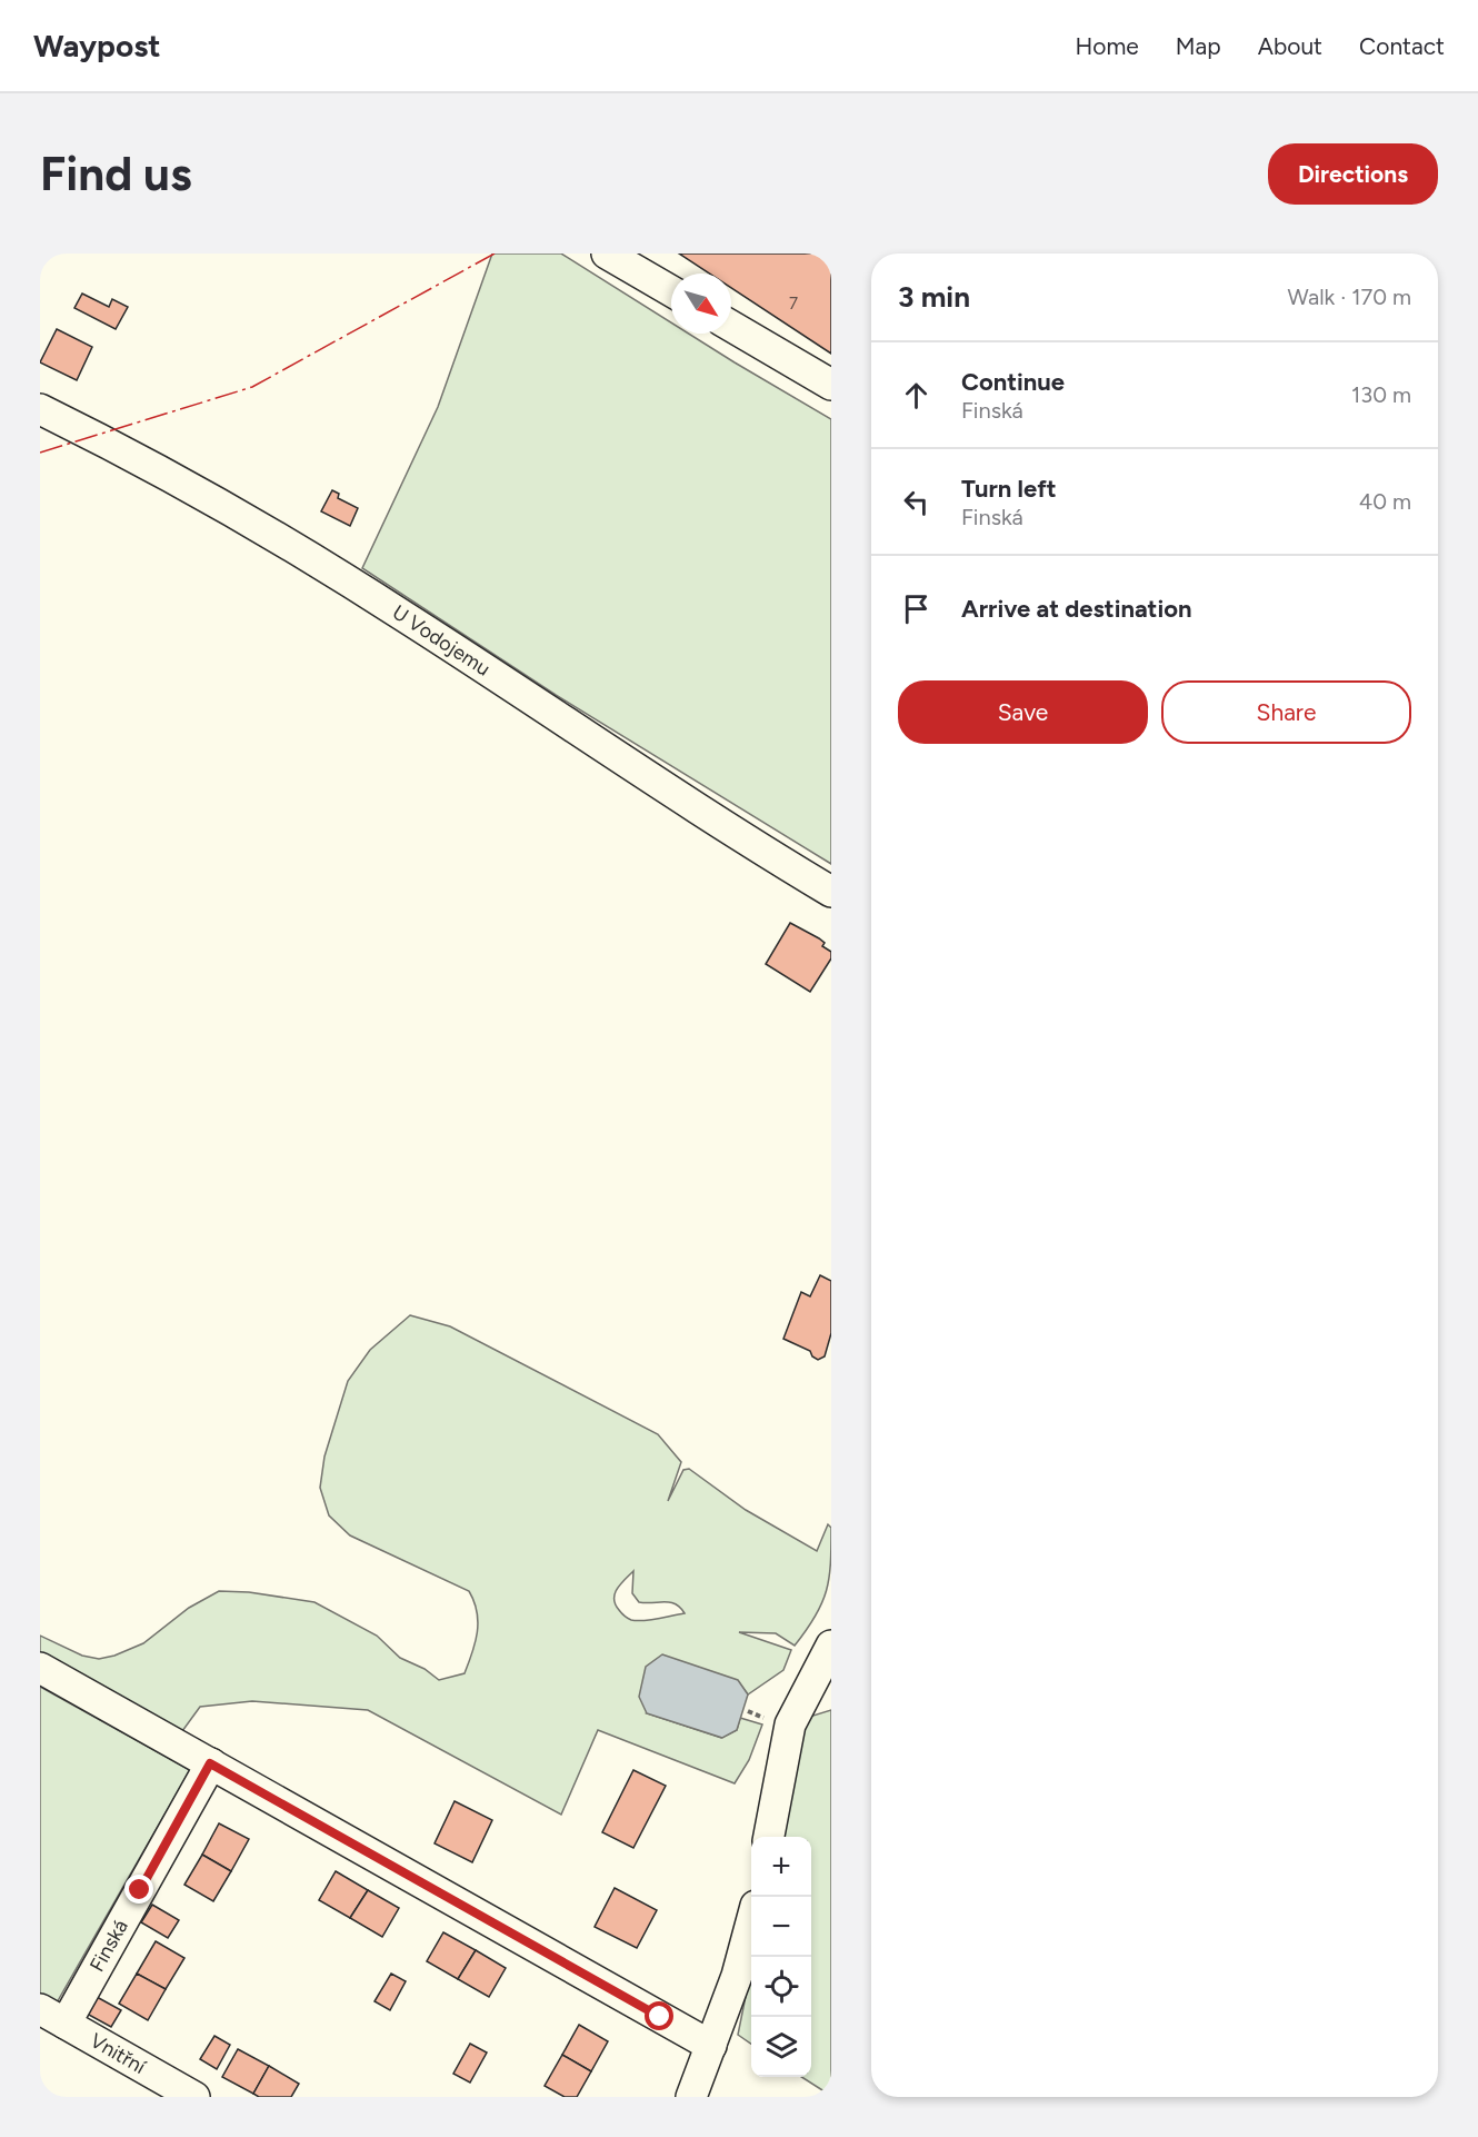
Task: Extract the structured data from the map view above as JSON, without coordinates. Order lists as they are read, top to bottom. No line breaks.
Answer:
{"streets":{"street":["U Vodojemu","Finská","Vnitřní"]},"crossings":[["Finská","Vnitřní"]],"house_numbers":["7"],"north":"bottom right","page":{"header":"Waypost","nav":["Home","Map","About","Contact"],"buttons":["Directions",["Save","Share"]],"title":"Find us","heading":["3 min","Walk · 170 m"],"list":[["Continue","Finská","130 m"],["Turn left","Finská","40 m"],"Arrive at destination"],"map_buttons":["+","−"]}}
